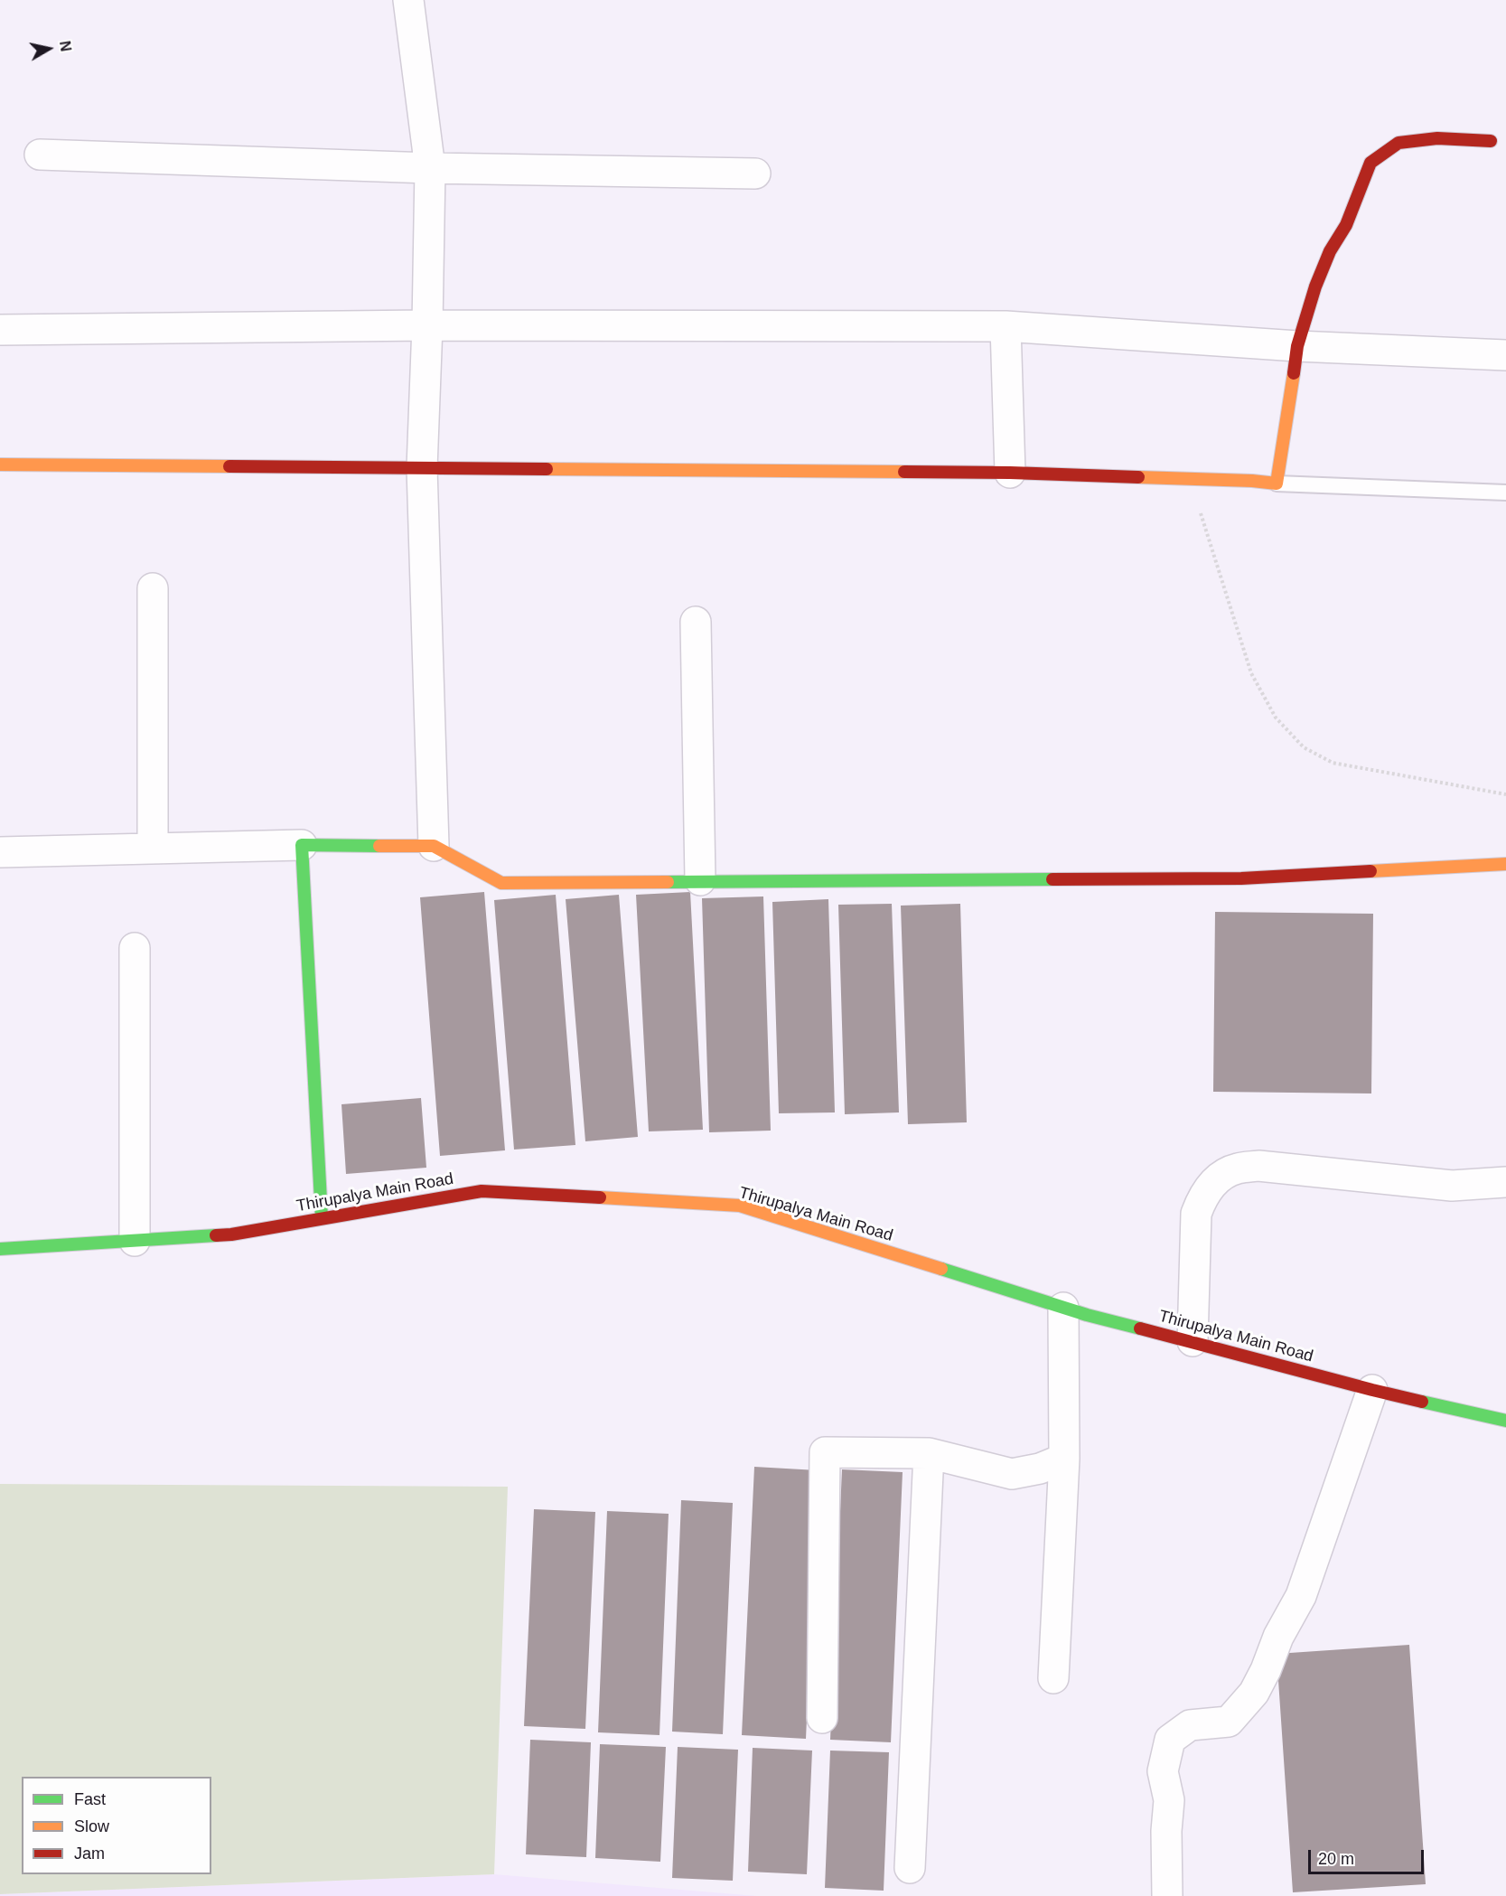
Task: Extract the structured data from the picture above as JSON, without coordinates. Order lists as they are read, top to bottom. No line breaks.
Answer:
{"streets":{"street":["Thirupalya Main Road"]},"legend":["Fast","Slow","Jam"],"scale_bar":"20 m","north":"right"}
